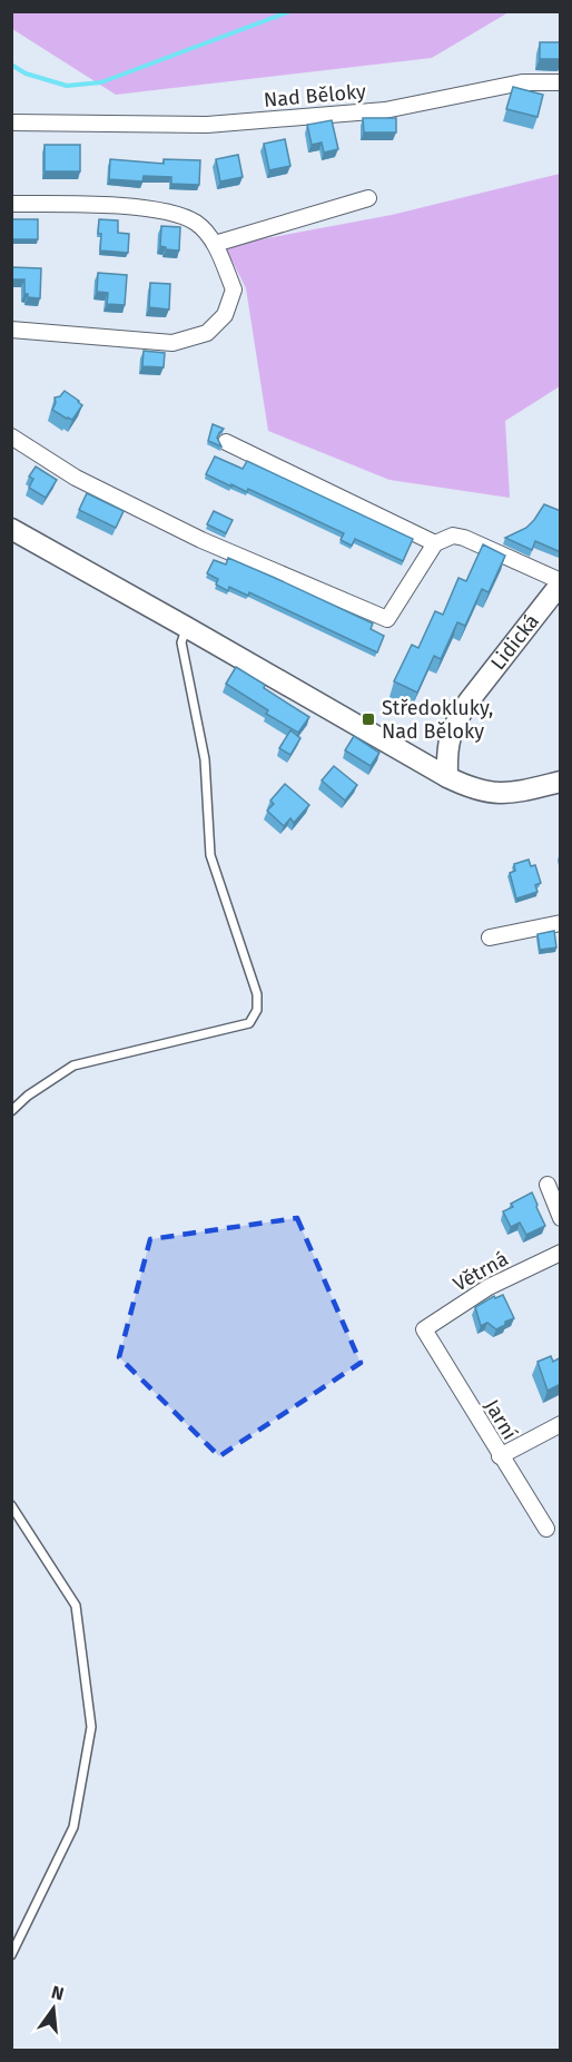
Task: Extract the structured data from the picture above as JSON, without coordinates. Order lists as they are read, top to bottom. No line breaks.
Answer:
{"streets":{"street":["Nad Běloky","Lidická","Větrná","Jarní"]},"crossings":[["Větrná","Jarní"]],"places":{"transit":["Středokluky, Nad Běloky"]},"north":"top"}
